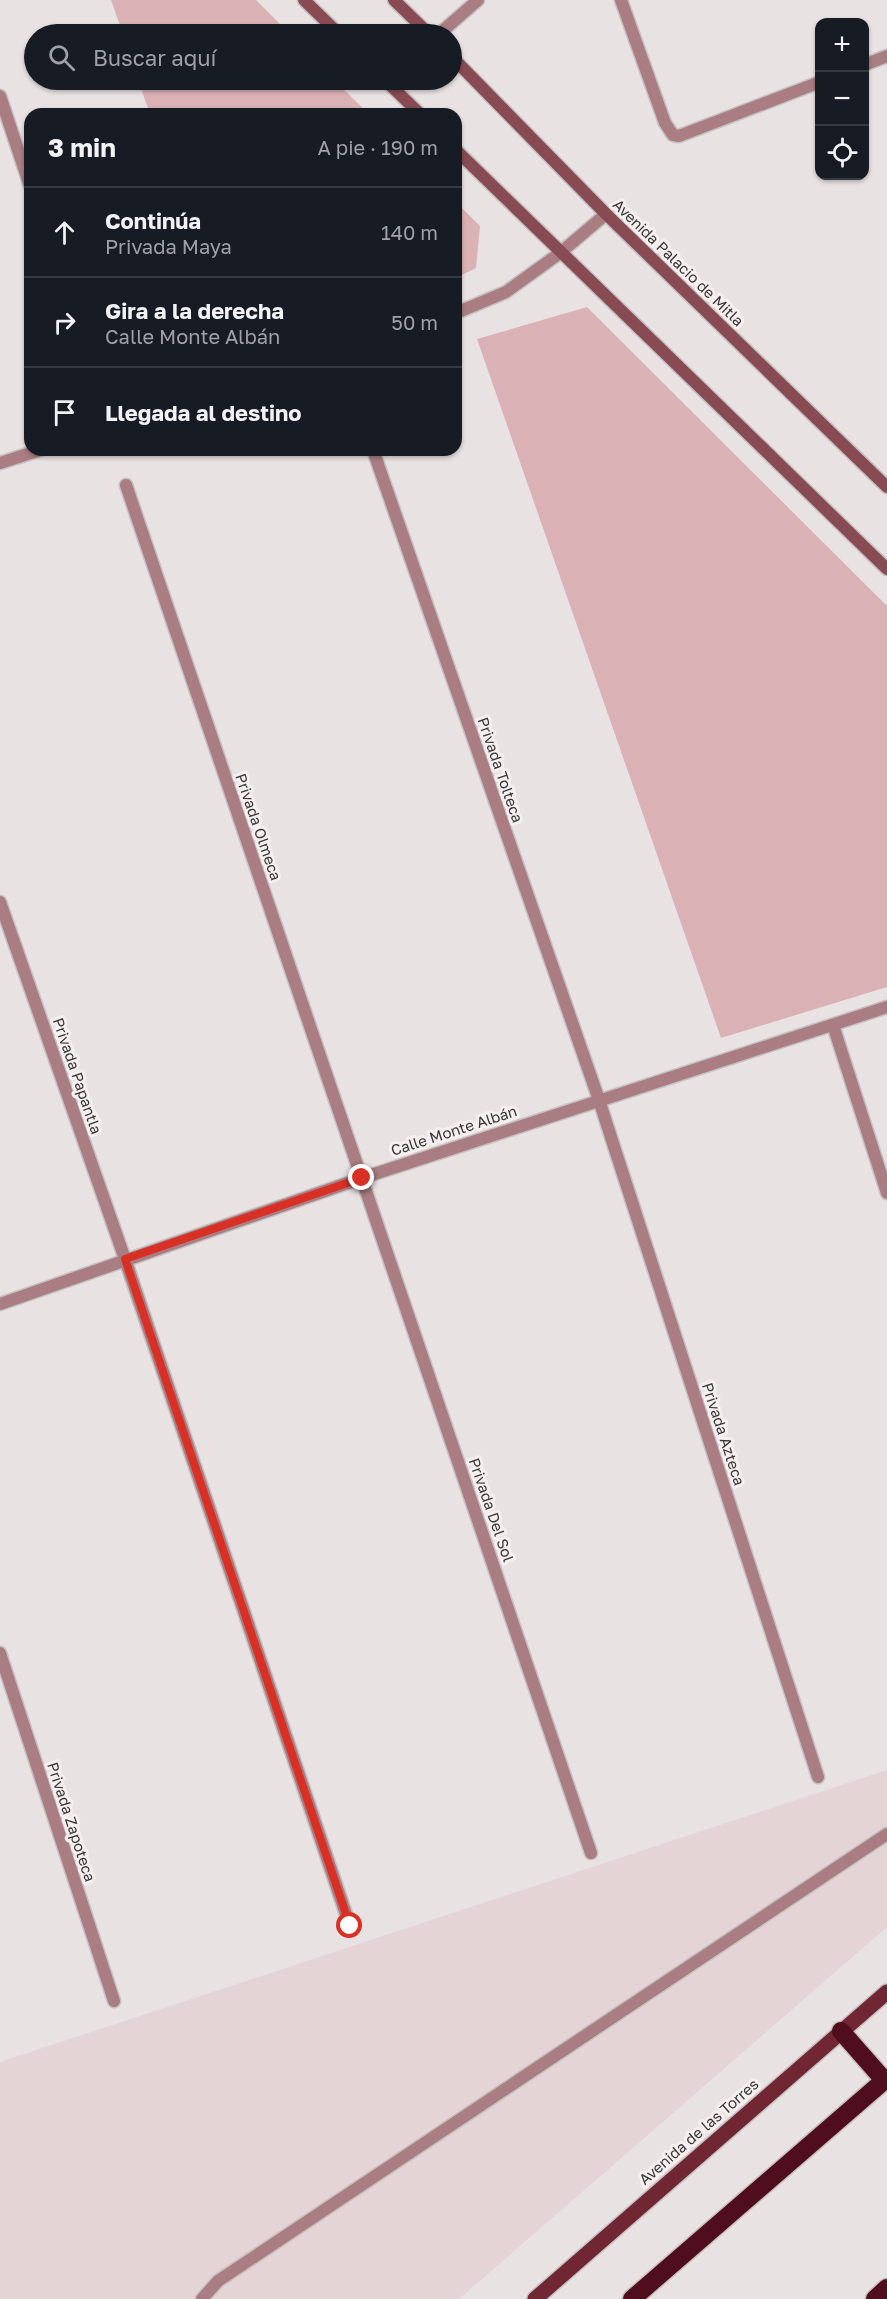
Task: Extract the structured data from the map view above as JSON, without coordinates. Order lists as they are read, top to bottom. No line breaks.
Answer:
{"streets":{"main road":["Avenida Palacio de Mitla","Avenida de las Torres"],"street":["Privada Tolteca","Privada Olmeca","Privada Papantla","Calle Monte Albán","Privada Azteca","Privada Del Sol","Privada Zapoteca"]},"crossings":[["Privada Tolteca","Calle Monte Albán"],["Privada Tolteca","Privada Azteca"],["Privada Olmeca","Calle Monte Albán"],["Privada Olmeca","Privada Del Sol"],["Privada Papantla","Calle Monte Albán"],["Calle Monte Albán","Privada Azteca"],["Calle Monte Albán","Privada Del Sol"]],"page":{"map_buttons":["+","−"],"search":"Buscar aquí","heading":["3 min","A pie · 190 m"],"list":[["Continúa","Privada Maya","140 m"],["Gira a la derecha","Calle Monte Albán","50 m"],"Llegada al destino"]}}
